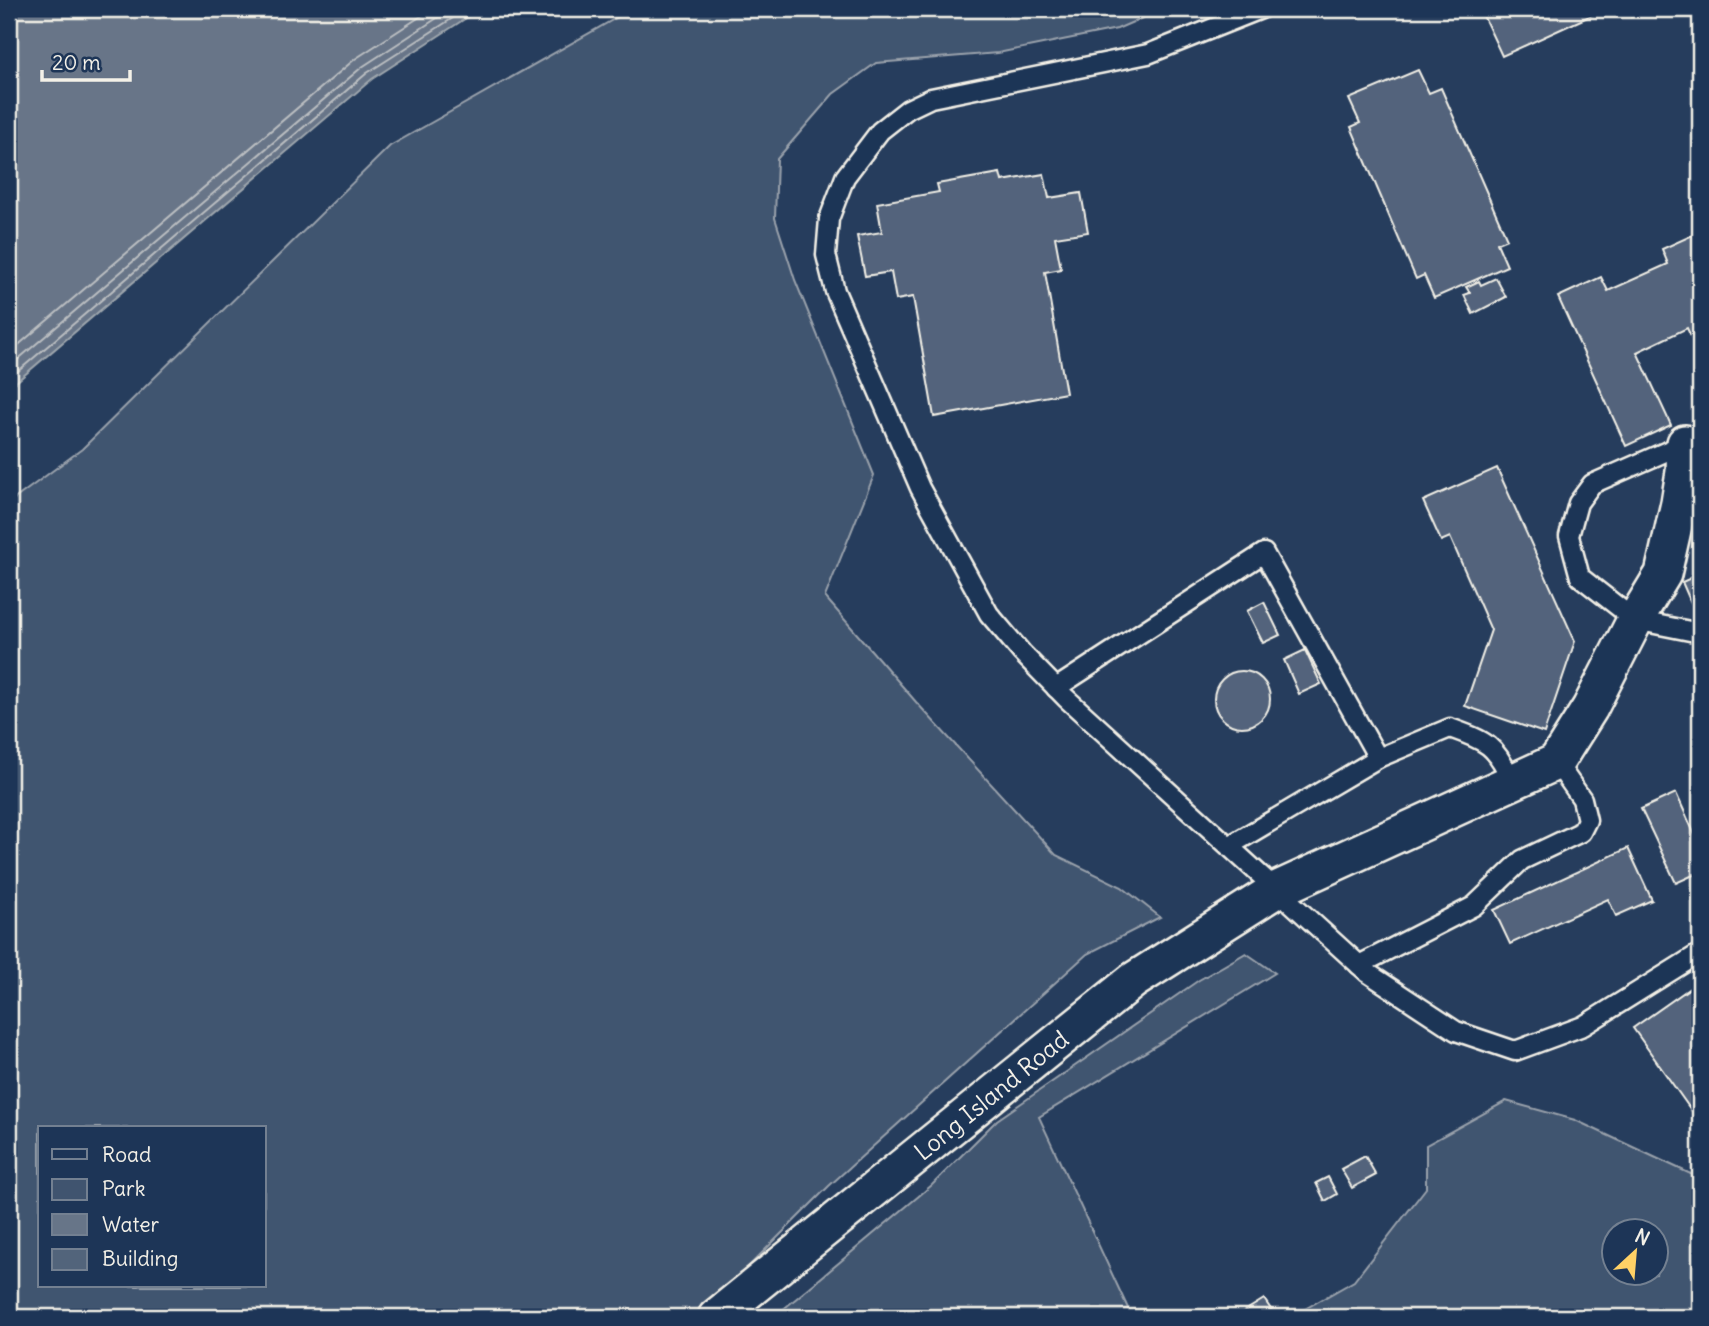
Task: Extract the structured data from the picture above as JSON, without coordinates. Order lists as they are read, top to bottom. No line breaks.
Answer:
{"streets":{"street":["Long Island Road"]},"legend":["Road","Park","Water","Building"],"scale_bar":"20 m","north":"top right"}
